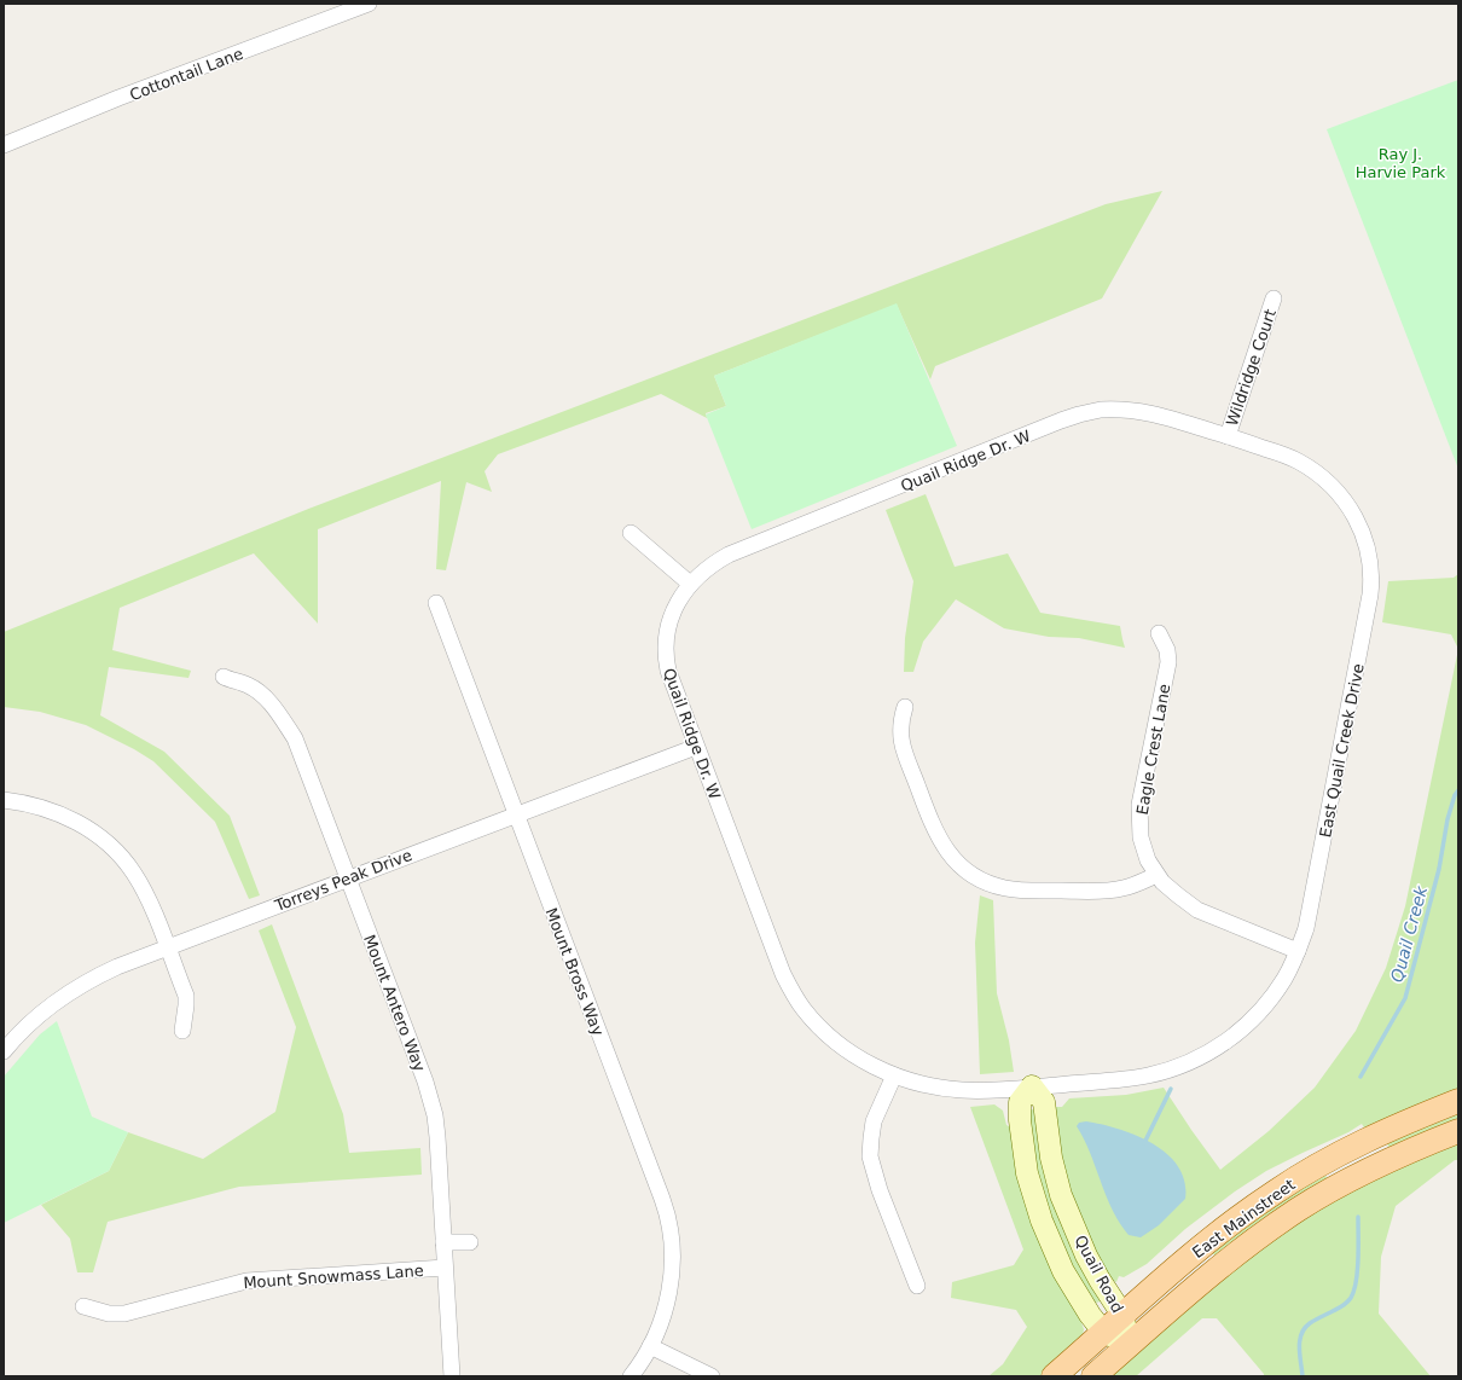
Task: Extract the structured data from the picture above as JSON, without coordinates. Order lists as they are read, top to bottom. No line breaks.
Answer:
{"streets":{"main road":["East Mainstreet"],"street":["Cottontail Lane","Wildridge Court","Quail Ridge Dr. W","Eagle Crest Lane","East Quail Creek Drive","Torreys Peak Drive","Mount Bross Way","Mount Antero Way","Quail Road","Mount Snowmass Lane"]},"crossings":[["Wildridge Court","East Quail Creek Drive"],["Quail Ridge Dr. W","East Quail Creek Drive"],["Quail Ridge Dr. W","Torreys Peak Drive"],["Quail Ridge Dr. W","Quail Road"],["Eagle Crest Lane","East Quail Creek Drive"],["East Quail Creek Drive","Quail Road"],["Torreys Peak Drive","Mount Bross Way"],["Torreys Peak Drive","Mount Antero Way"],["Mount Antero Way","Mount Snowmass Lane"],["East Mainstreet","Quail Road"]],"water":["Quail Creek"],"parks":["Ray J. Harvie Park"]}
